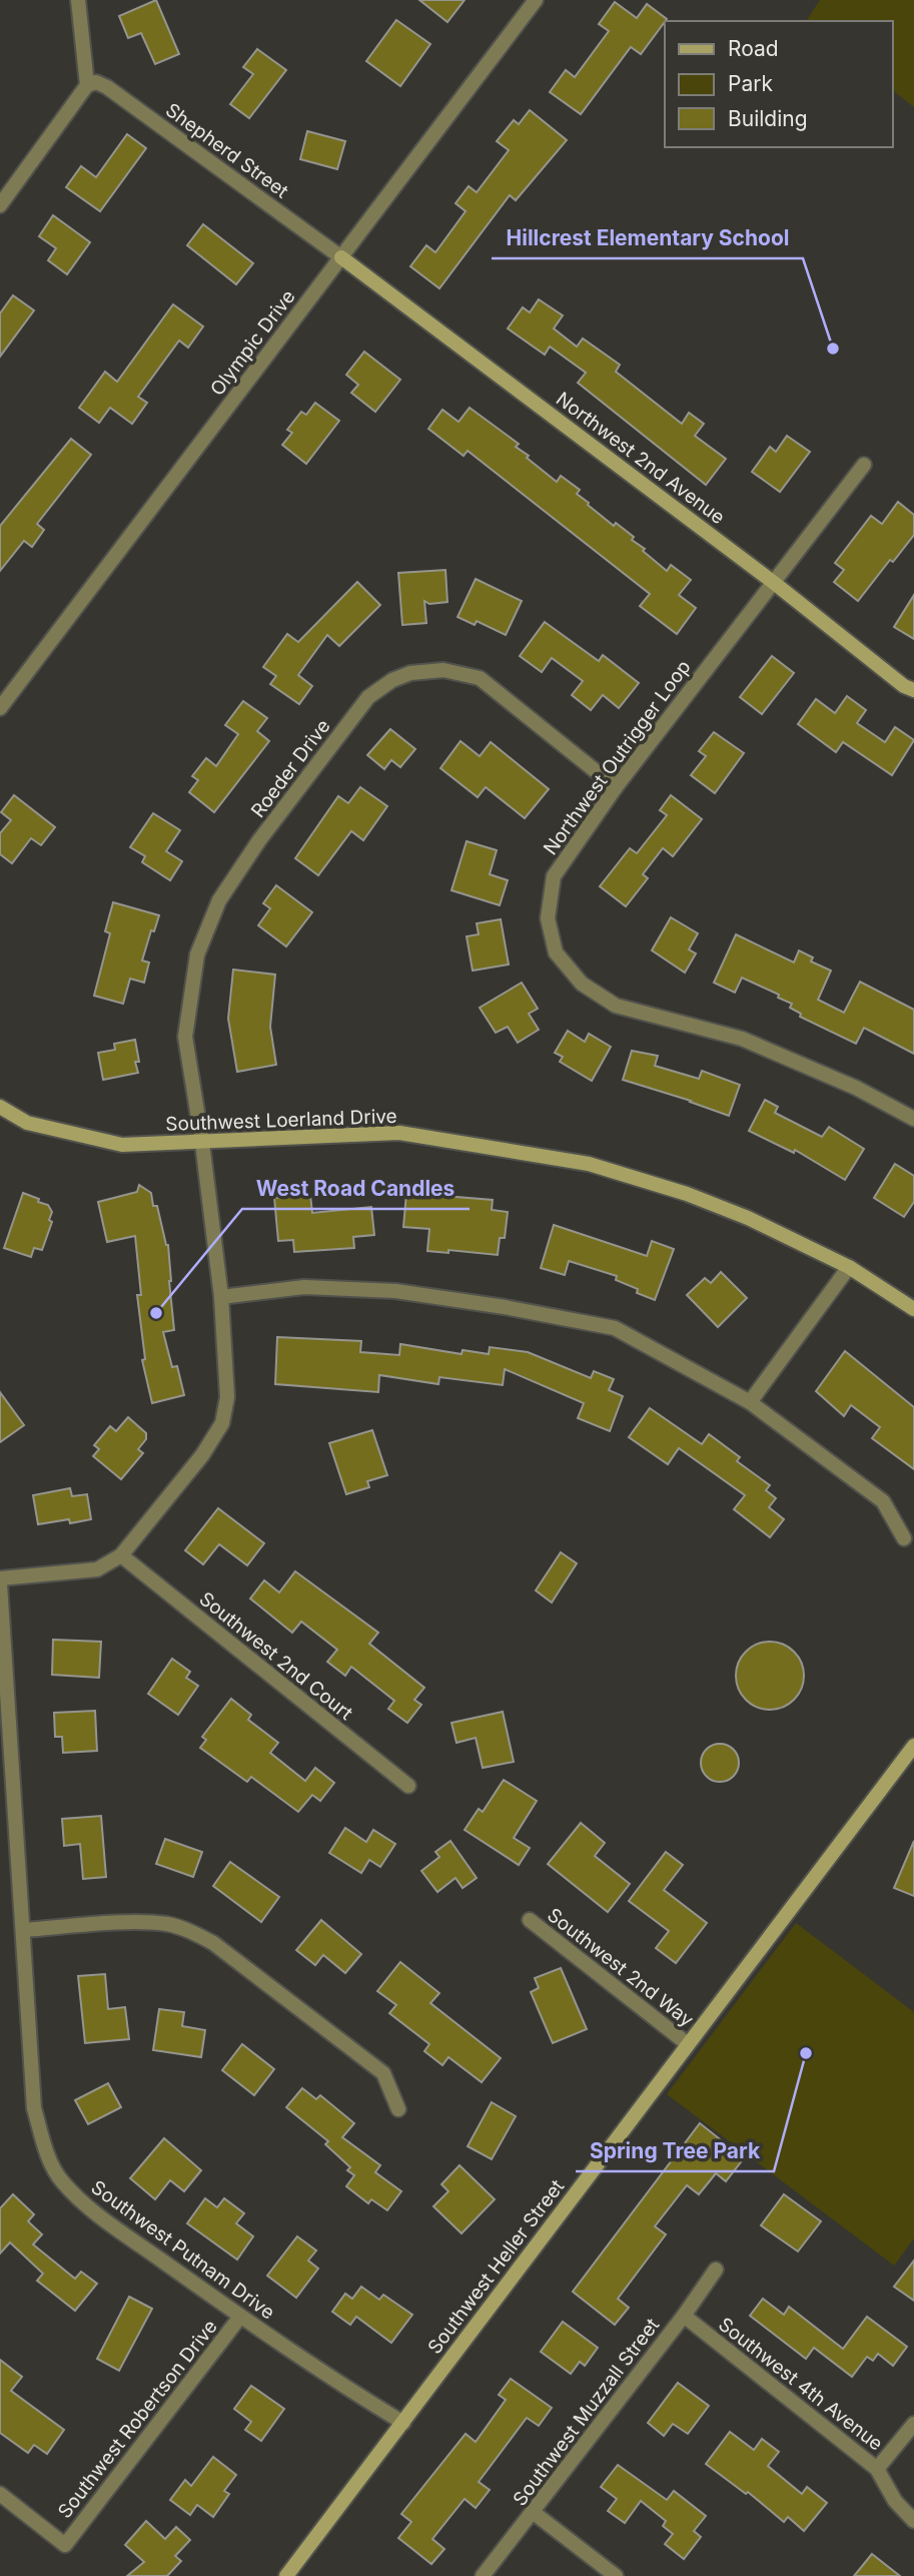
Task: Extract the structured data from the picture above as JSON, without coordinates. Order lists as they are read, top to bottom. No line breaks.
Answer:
{"streets":{"street":["Shepherd Street","Olympic Drive","Northwest 2nd Avenue","Northwest Outrigger Loop","Roeder Drive","Southwest Loerland Drive","Southwest 2nd Court","Southwest 2nd Way","Southwest Putnam Drive","Southwest Heller Street","Southwest 4th Avenue","Southwest Muzzall Street","Southwest Robertson Drive"]},"crossings":[["Shepherd Street","Olympic Drive"],["Shepherd Street","Northwest 2nd Avenue"],["Olympic Drive","Northwest 2nd Avenue"],["Northwest 2nd Avenue","Northwest Outrigger Loop"],["Northwest Outrigger Loop","Roeder Drive"],["Roeder Drive","Southwest Loerland Drive"],["Roeder Drive","Southwest 2nd Court"],["Southwest 2nd Way","Southwest Heller Street"],["Southwest Putnam Drive","Southwest Heller Street"],["Southwest Putnam Drive","Southwest Robertson Drive"],["Southwest 4th Avenue","Southwest Muzzall Street"]],"places":["Hillcrest Elementary School","West Road Candles","Spring Tree Park"],"legend":["Road","Park","Building"]}
